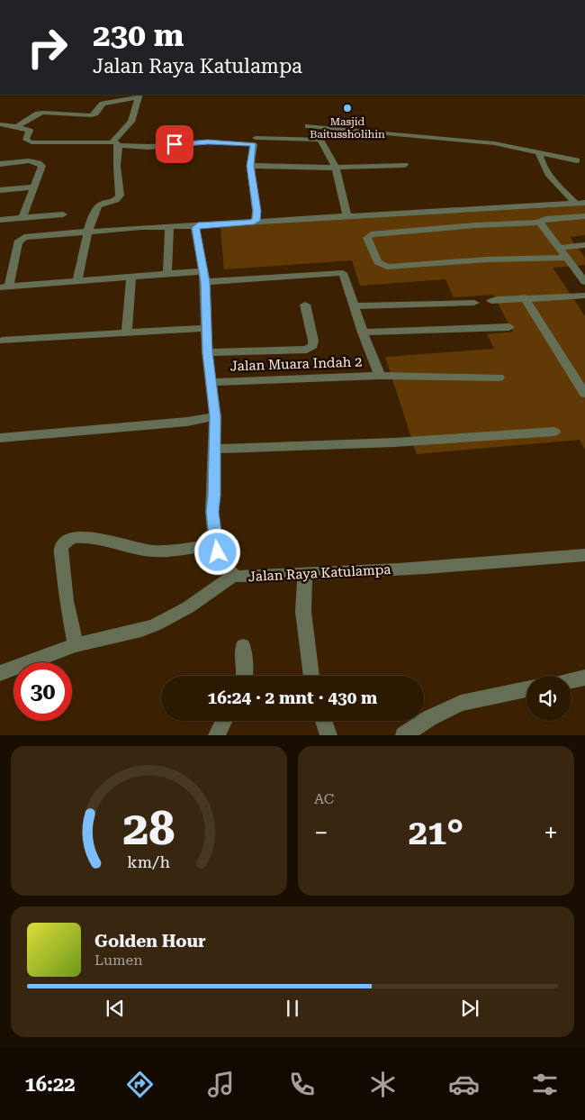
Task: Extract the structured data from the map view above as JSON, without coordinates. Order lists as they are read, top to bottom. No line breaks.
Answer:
{"streets":{"street":["Jalan Muara Indah 2","Jalan Raya Katulampa"]},"crossings":[["Jalan Muara Indah 2","Jalan Raya Katulampa"]],"places":["Masjid Baitussholihin"],"page":{"turn":["230 m","Jalan Raya Katulampa"],"limit":"30","trip":"16:24 · 2 mnt · 430 m","tile":"AC","heat":["−","21°","+"],"song":["Golden Hour","Lumen"],"tabs":"16:22","gauge":["28","km/h"]}}
